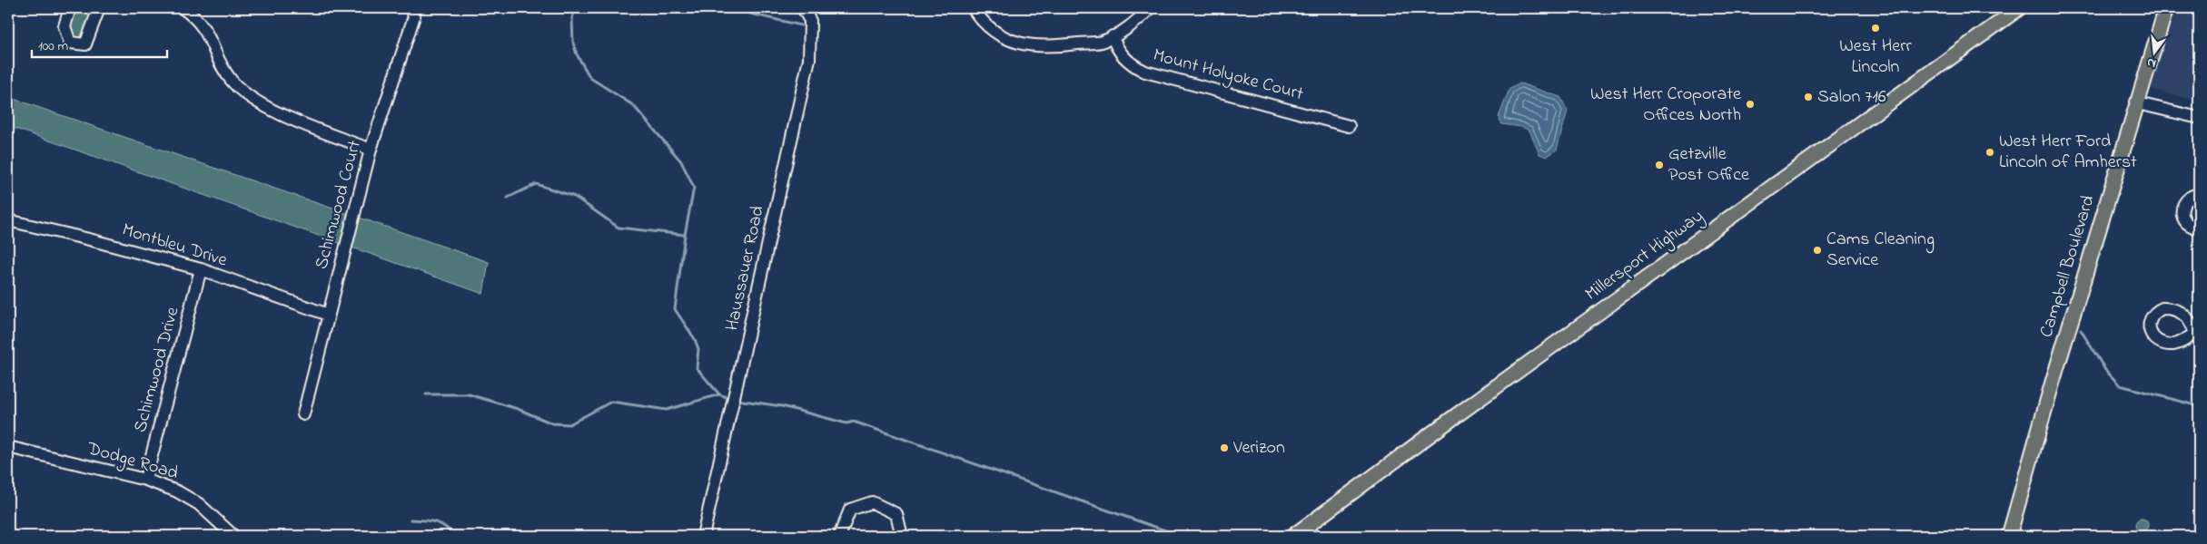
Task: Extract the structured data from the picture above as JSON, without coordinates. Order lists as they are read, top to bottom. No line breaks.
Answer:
{"streets":{"main road":["Millersport Highway","Campbell Boulevard"],"street":["Mount Holyoke Court","Schimwood Court","Montbleu Drive","Haussauer Road","Schimwood Drive","Dodge Road"]},"crossings":[["Schimwood Court","Montbleu Drive"],["Montbleu Drive","Schimwood Drive"],["Schimwood Drive","Dodge Road"]],"places":["West Herr Lincoln","Salon 716","West Herr Croporate Offices North","West Herr Ford Lincoln of Amherst","Getzville Post Office","Cams Cleaning Service","Verizon"],"scale_bar":"100 m","north":"bottom"}
